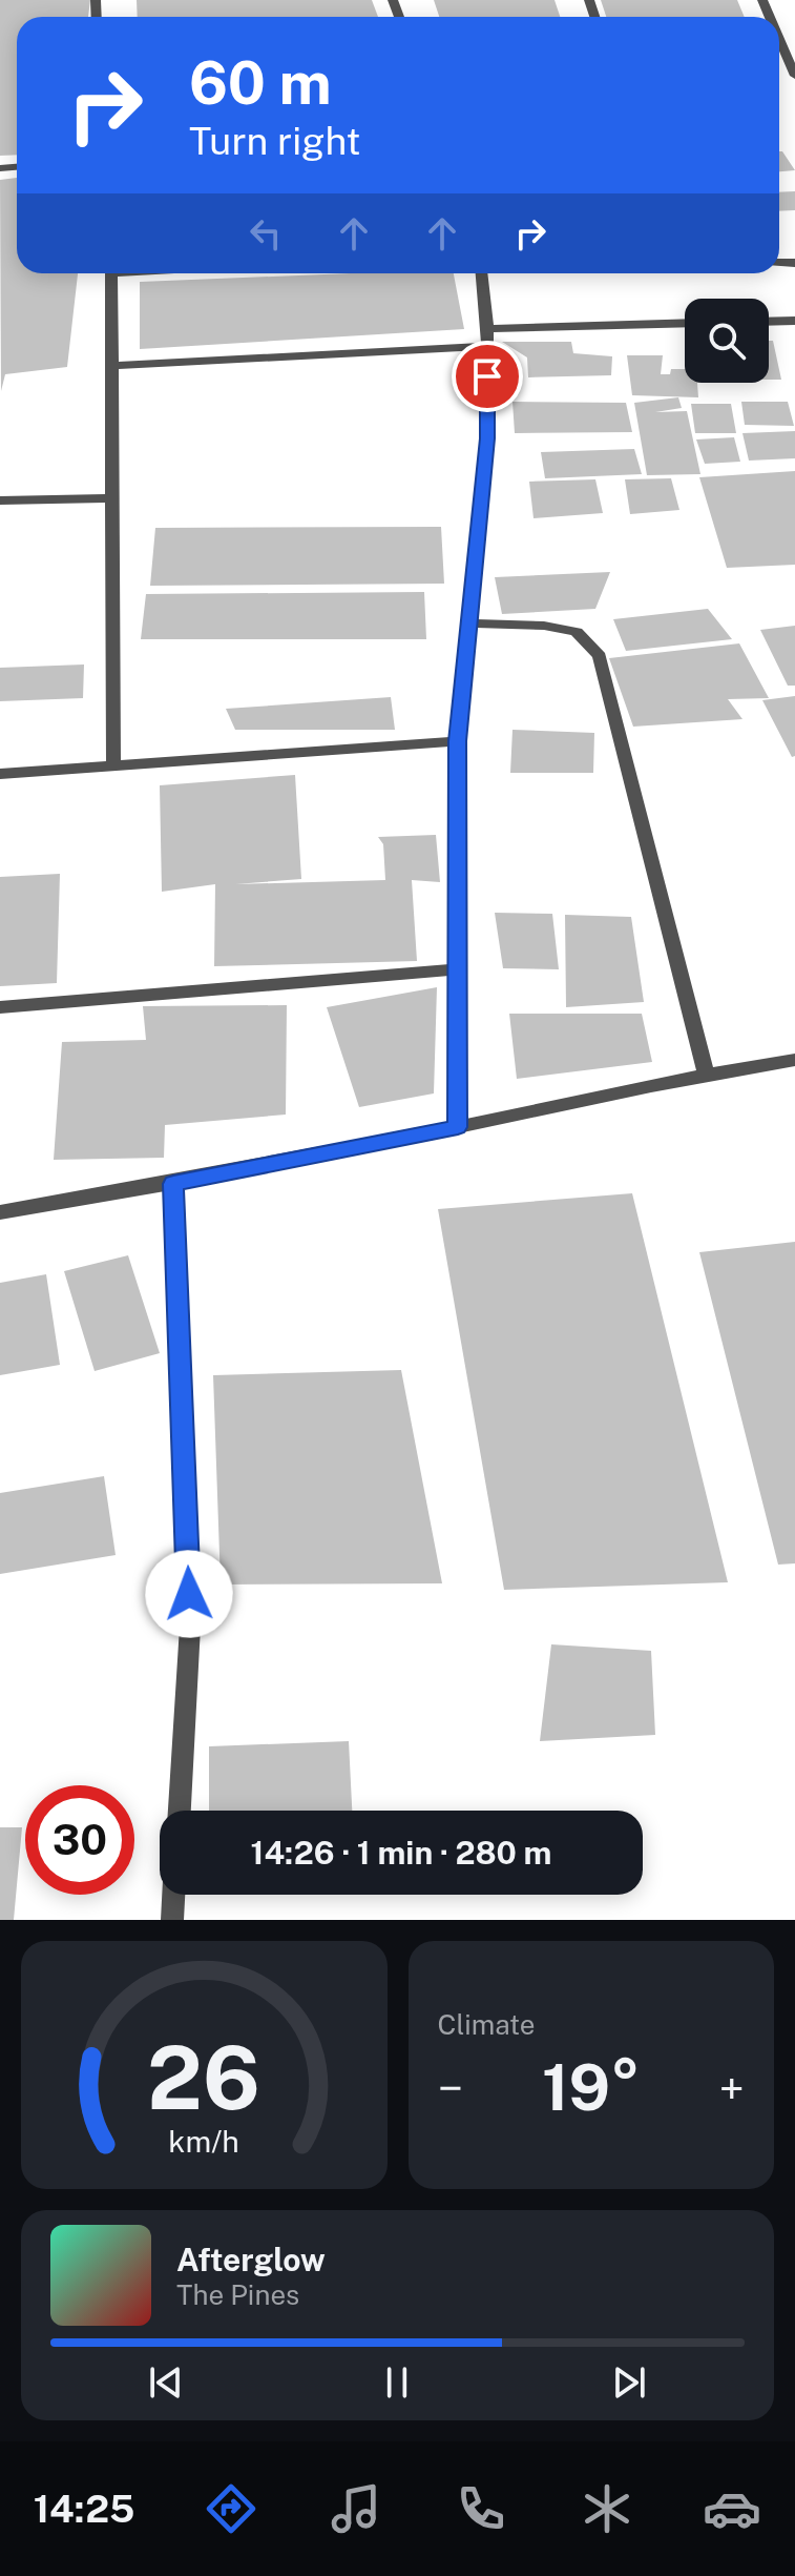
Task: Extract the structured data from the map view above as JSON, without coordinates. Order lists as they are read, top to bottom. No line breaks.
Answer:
{"page":{"turn":["60 m","Turn right"],"limit":"30","trip":"14:26 · 1 min · 280 m","tile":"Climate","heat":["−","19°","+"],"song":["Afterglow","The Pines"],"tabs":"14:25","gauge":["26","km/h"]}}
